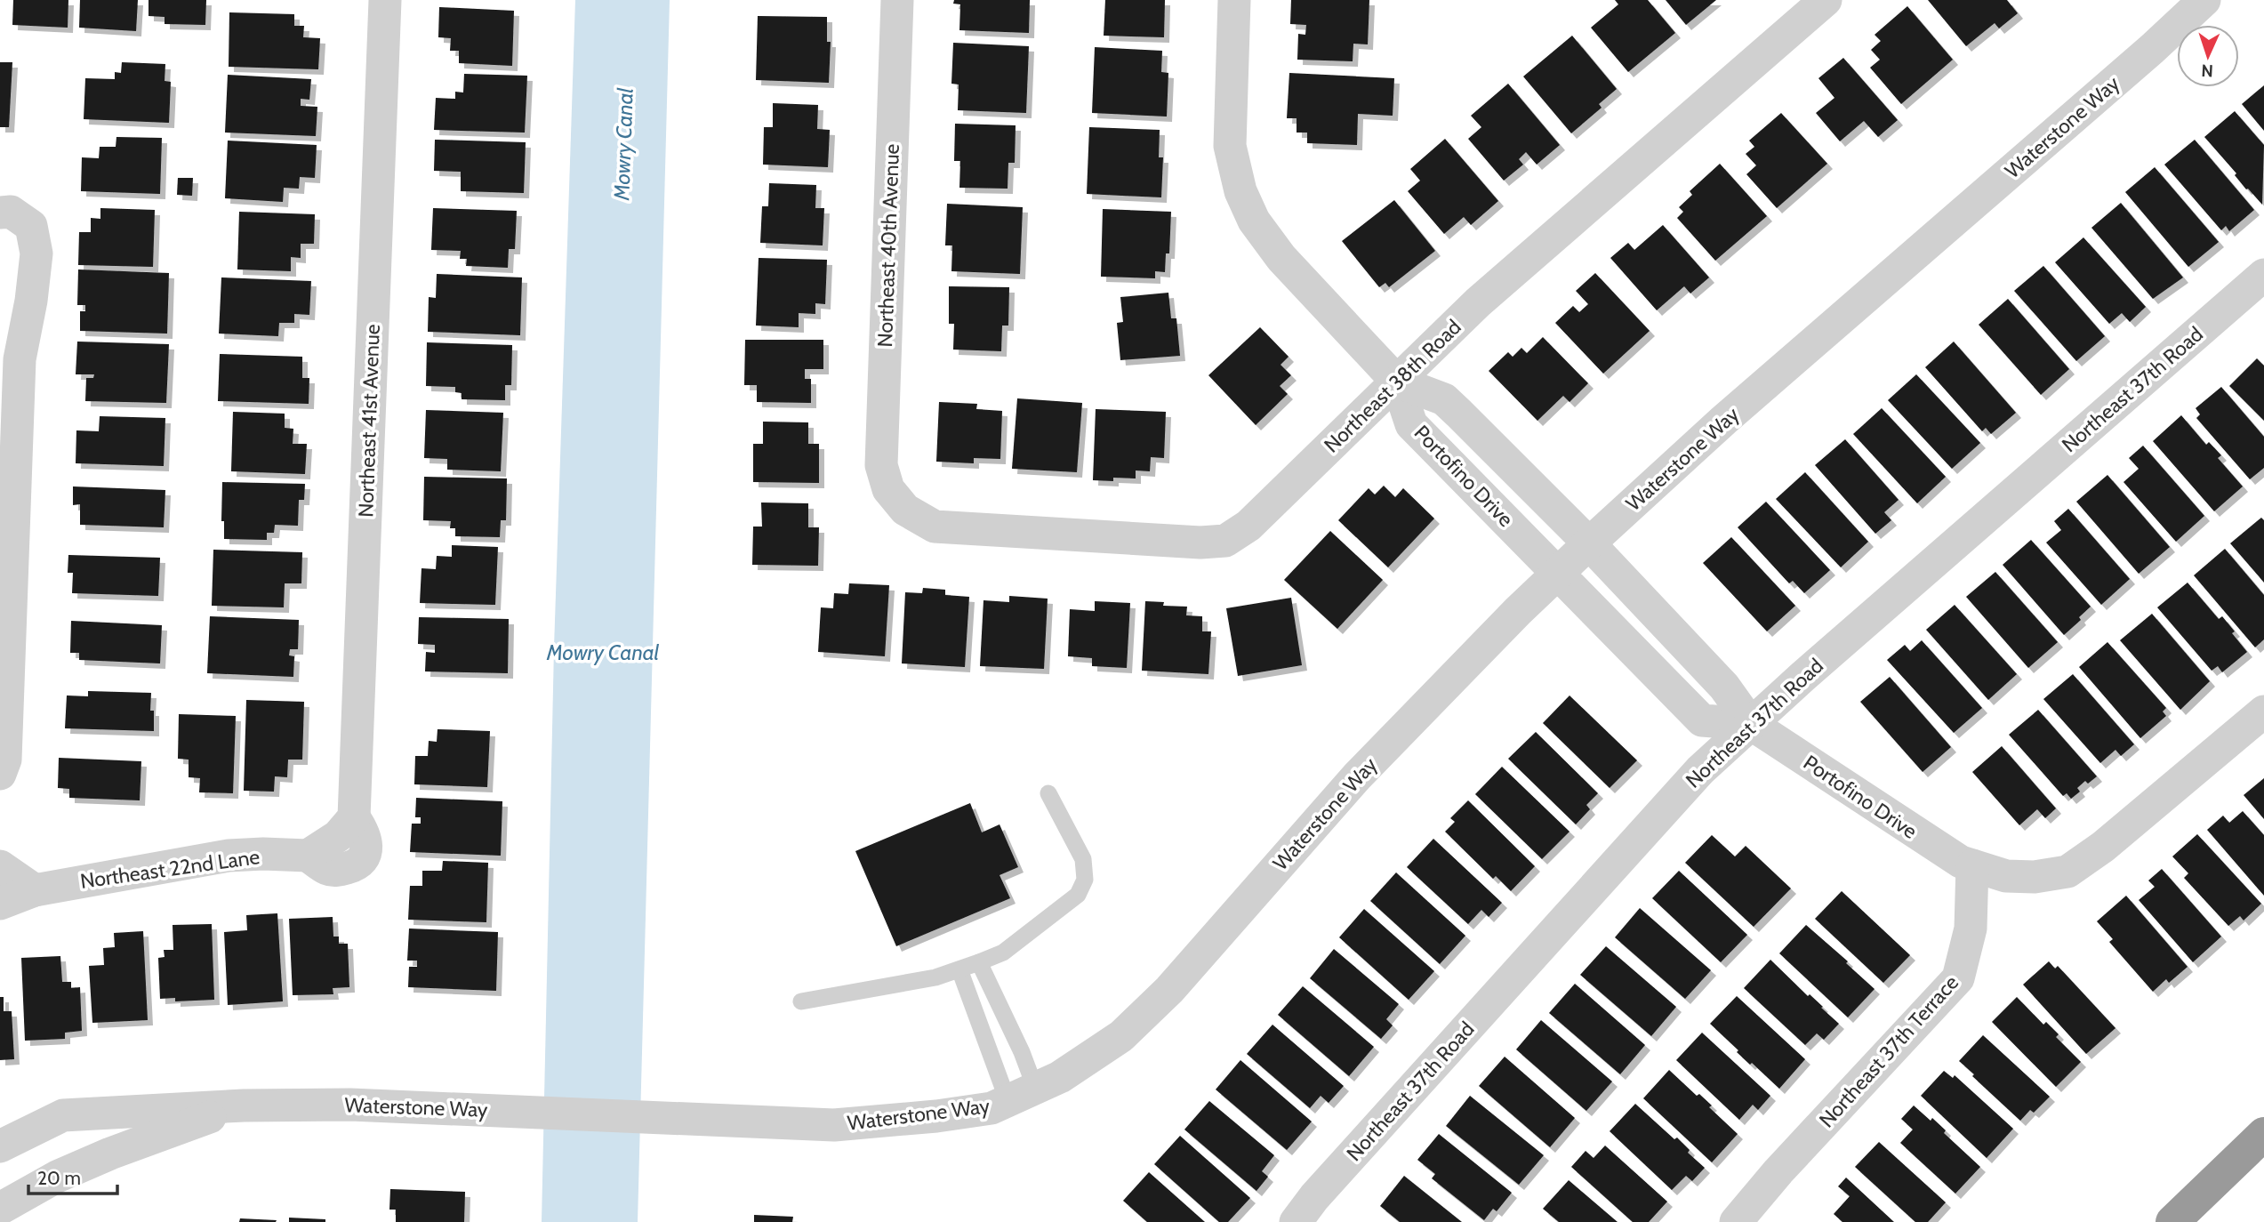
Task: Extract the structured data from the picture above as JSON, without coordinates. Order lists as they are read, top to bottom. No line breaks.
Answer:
{"streets":{"street":["Waterstone Way","Northeast 40th Avenue","Northeast 38th Road","Northeast 37th Road","Northeast 41st Avenue","Portofino Drive","Northeast 22nd Lane","Northeast 37th Terrace"]},"crossings":[["Waterstone Way","Portofino Drive"],["Northeast 40th Avenue","Northeast 38th Road"],["Northeast 38th Road","Portofino Drive"],["Northeast 37th Road","Portofino Drive"],["Northeast 41st Avenue","Northeast 22nd Lane"],["Portofino Drive","Northeast 37th Terrace"]],"water":["Mowry Canal"],"scale_bar":"20 m","north":"bottom"}
